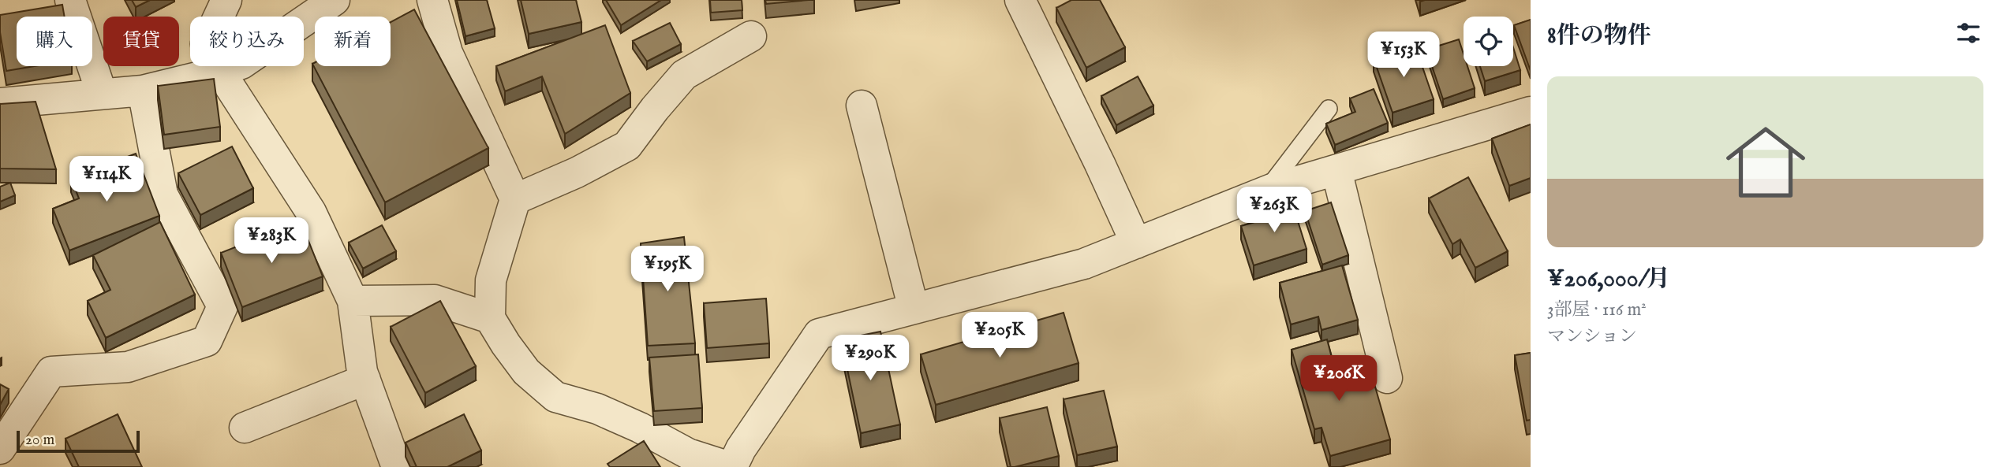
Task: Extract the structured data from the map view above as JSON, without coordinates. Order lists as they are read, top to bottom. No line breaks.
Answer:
{"scale_bar":"20 m","page":{"heading":"8件の物件","chip":["購入","賃貸","絞り込み","新着"],"price":["¥153K","¥114K","¥263K","¥283K","¥195K","¥205K","¥290K","¥206K"],"list":[{"name":"¥206,000/月","note":"3部屋 · 116 m² · マンション"}],"scale":"20 m"}}
